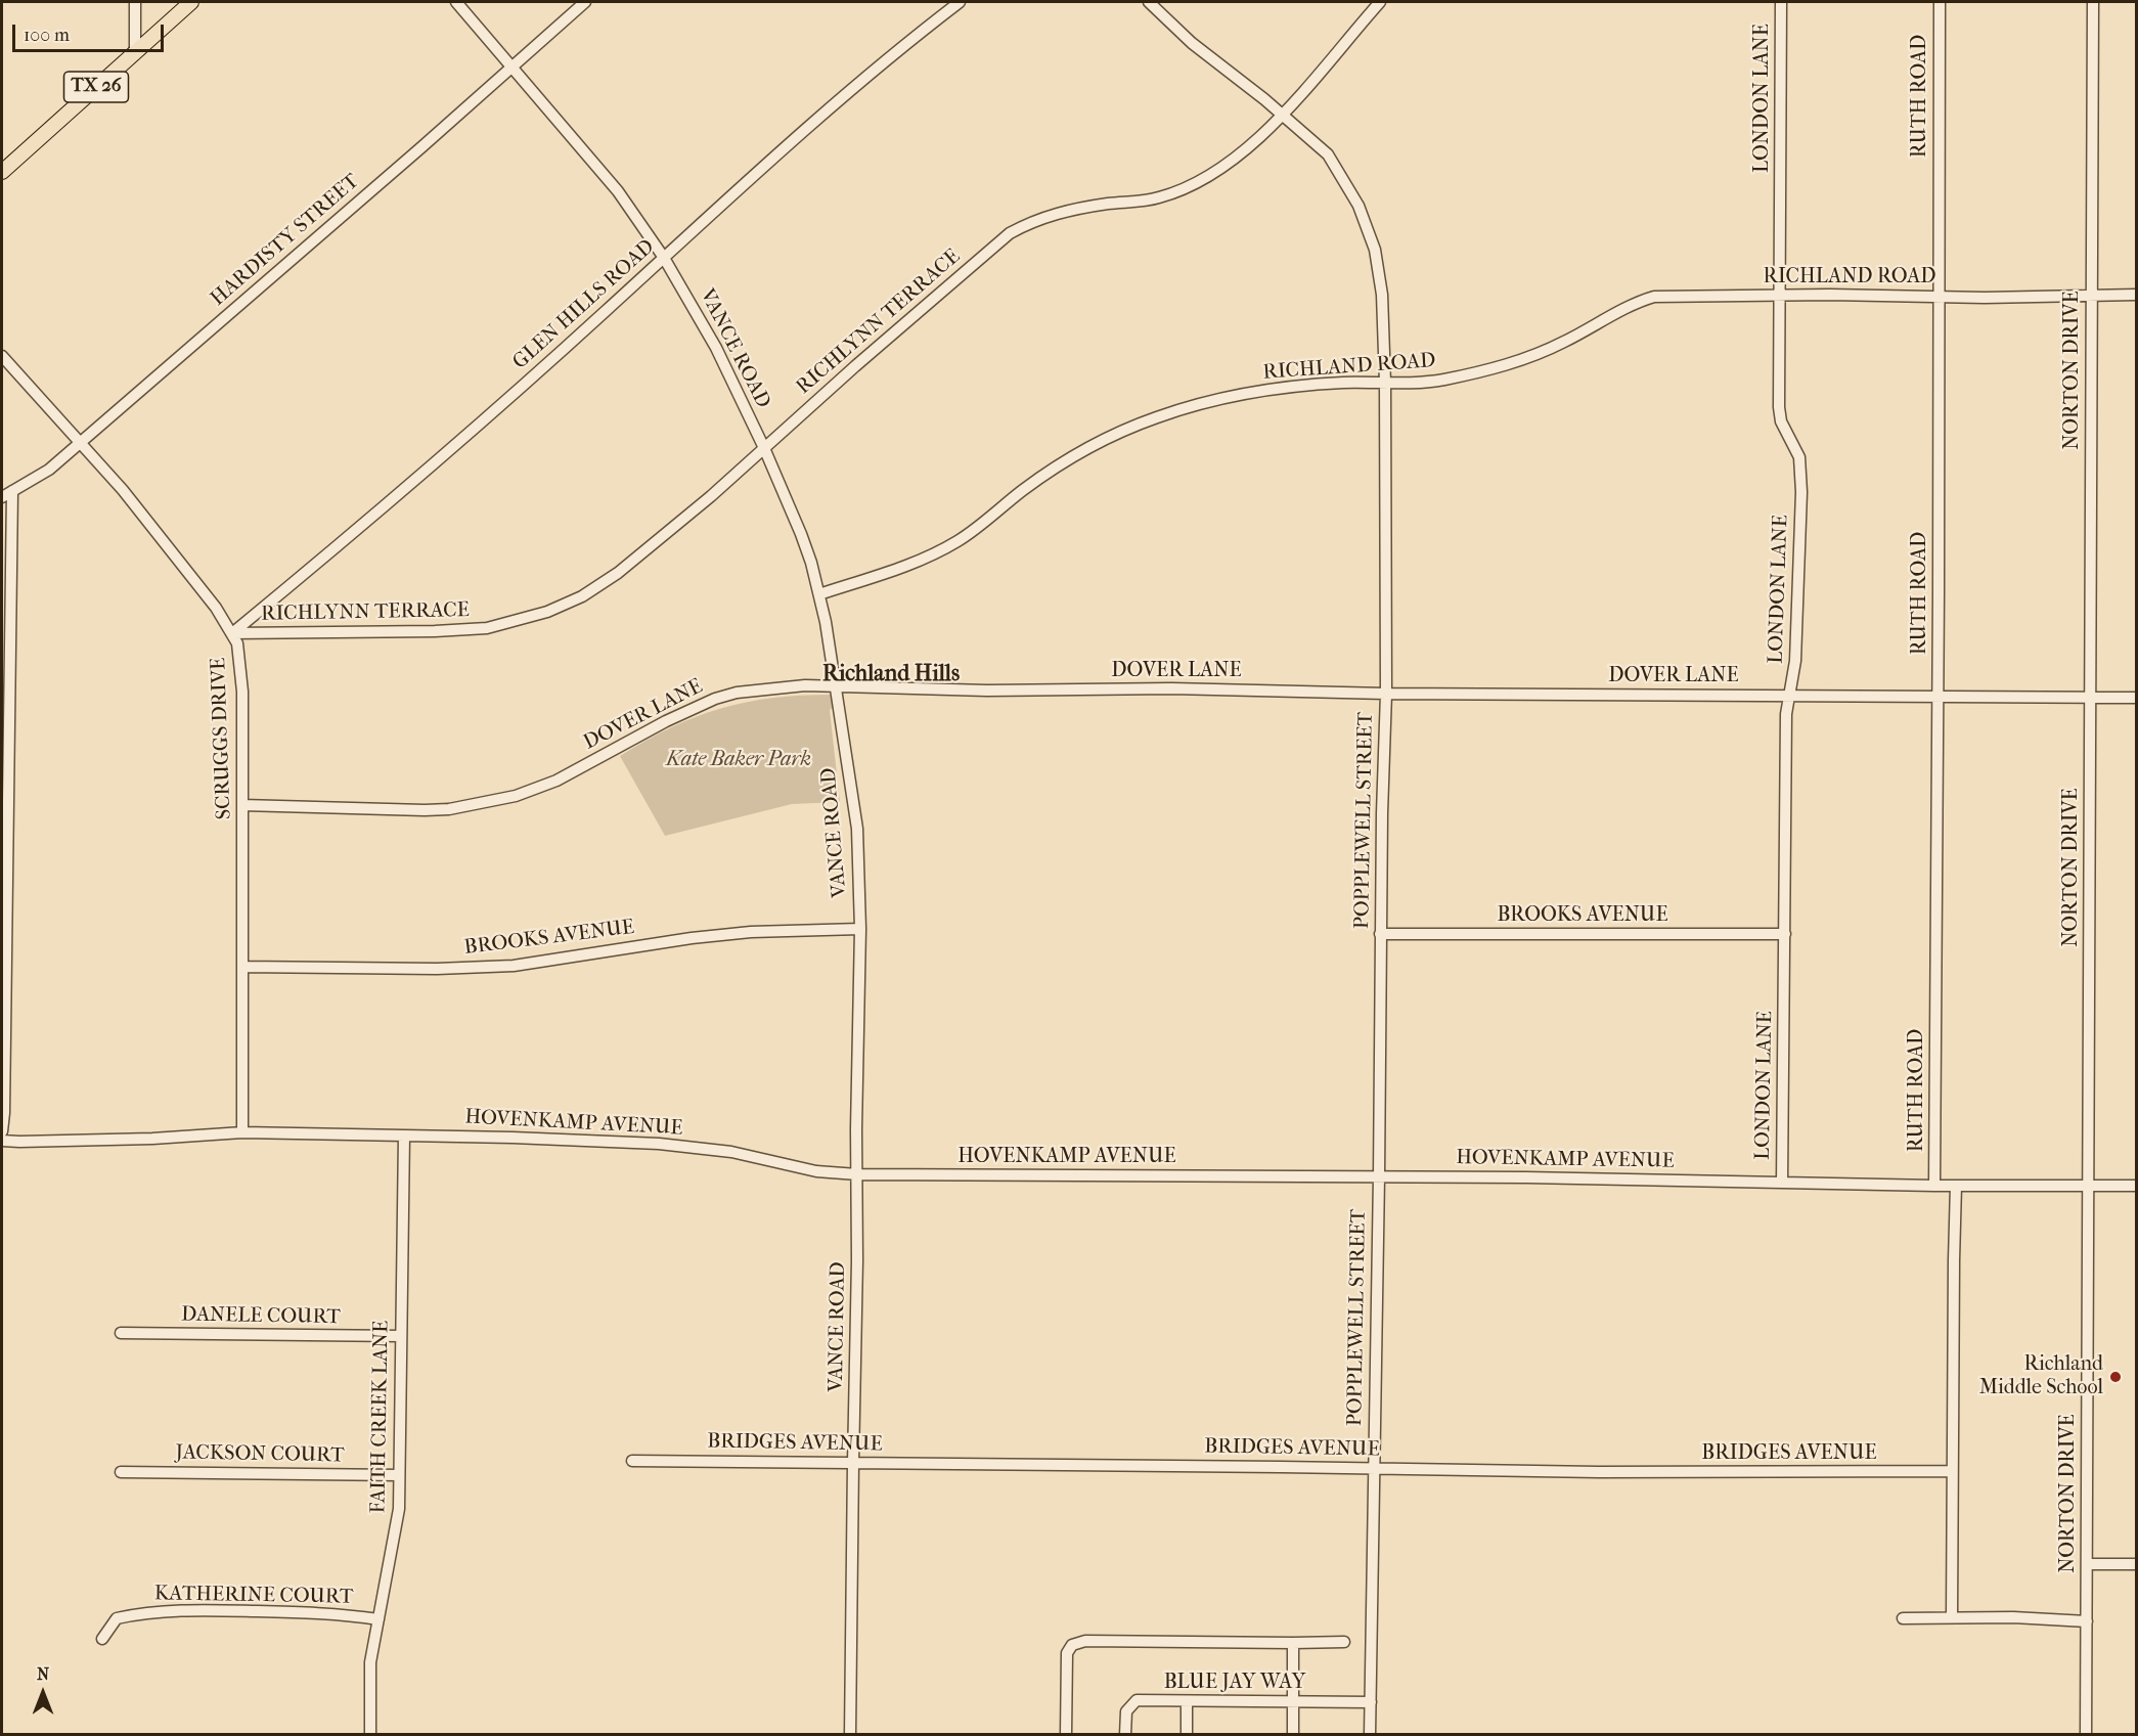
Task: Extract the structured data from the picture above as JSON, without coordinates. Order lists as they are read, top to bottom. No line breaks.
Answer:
{"streets":{"main road":["TX 26"],"street":["RUTH ROAD","LONDON LANE","HARDISTY STREET","RICHLAND ROAD","GLEN HILLS ROAD","RICHLYNN TERRACE","VANCE ROAD","NORTON DRIVE","DOVER LANE","SCRUGGS DRIVE","POPPLEWELL STREET","BROOKS AVENUE","HOVENKAMP AVENUE","DANELE COURT","FAITH CREEK LANE","BRIDGES AVENUE","JACKSON COURT","KATHERINE COURT","BLUE JAY WAY"]},"crossings":[["RUTH ROAD","RICHLAND ROAD"],["RUTH ROAD","DOVER LANE"],["RUTH ROAD","HOVENKAMP AVENUE"],["LONDON LANE","RICHLAND ROAD"],["LONDON LANE","DOVER LANE"],["LONDON LANE","BROOKS AVENUE"],["LONDON LANE","HOVENKAMP AVENUE"],["HARDISTY STREET","VANCE ROAD"],["HARDISTY STREET","SCRUGGS DRIVE"],["RICHLAND ROAD","VANCE ROAD"],["RICHLAND ROAD","NORTON DRIVE"],["RICHLAND ROAD","POPPLEWELL STREET"],["GLEN HILLS ROAD","RICHLYNN TERRACE"],["GLEN HILLS ROAD","VANCE ROAD"],["GLEN HILLS ROAD","SCRUGGS DRIVE"],["RICHLYNN TERRACE","VANCE ROAD"],["RICHLYNN TERRACE","SCRUGGS DRIVE"],["RICHLYNN TERRACE","POPPLEWELL STREET"],["VANCE ROAD","DOVER LANE"],["VANCE ROAD","BROOKS AVENUE"],["VANCE ROAD","HOVENKAMP AVENUE"],["VANCE ROAD","BRIDGES AVENUE"],["NORTON DRIVE","DOVER LANE"],["NORTON DRIVE","HOVENKAMP AVENUE"],["DOVER LANE","SCRUGGS DRIVE"],["DOVER LANE","POPPLEWELL STREET"],["SCRUGGS DRIVE","BROOKS AVENUE"],["SCRUGGS DRIVE","HOVENKAMP AVENUE"],["POPPLEWELL STREET","BROOKS AVENUE"],["POPPLEWELL STREET","HOVENKAMP AVENUE"],["POPPLEWELL STREET","BRIDGES AVENUE"],["POPPLEWELL STREET","BLUE JAY WAY"],["HOVENKAMP AVENUE","FAITH CREEK LANE"],["DANELE COURT","FAITH CREEK LANE"],["FAITH CREEK LANE","JACKSON COURT"],["FAITH CREEK LANE","KATHERINE COURT"]],"districts":["Richland Hills"],"parks":["Kate Baker Park"],"places":["Richland Middle School"],"scale_bar":"100 m","north":"top"}
